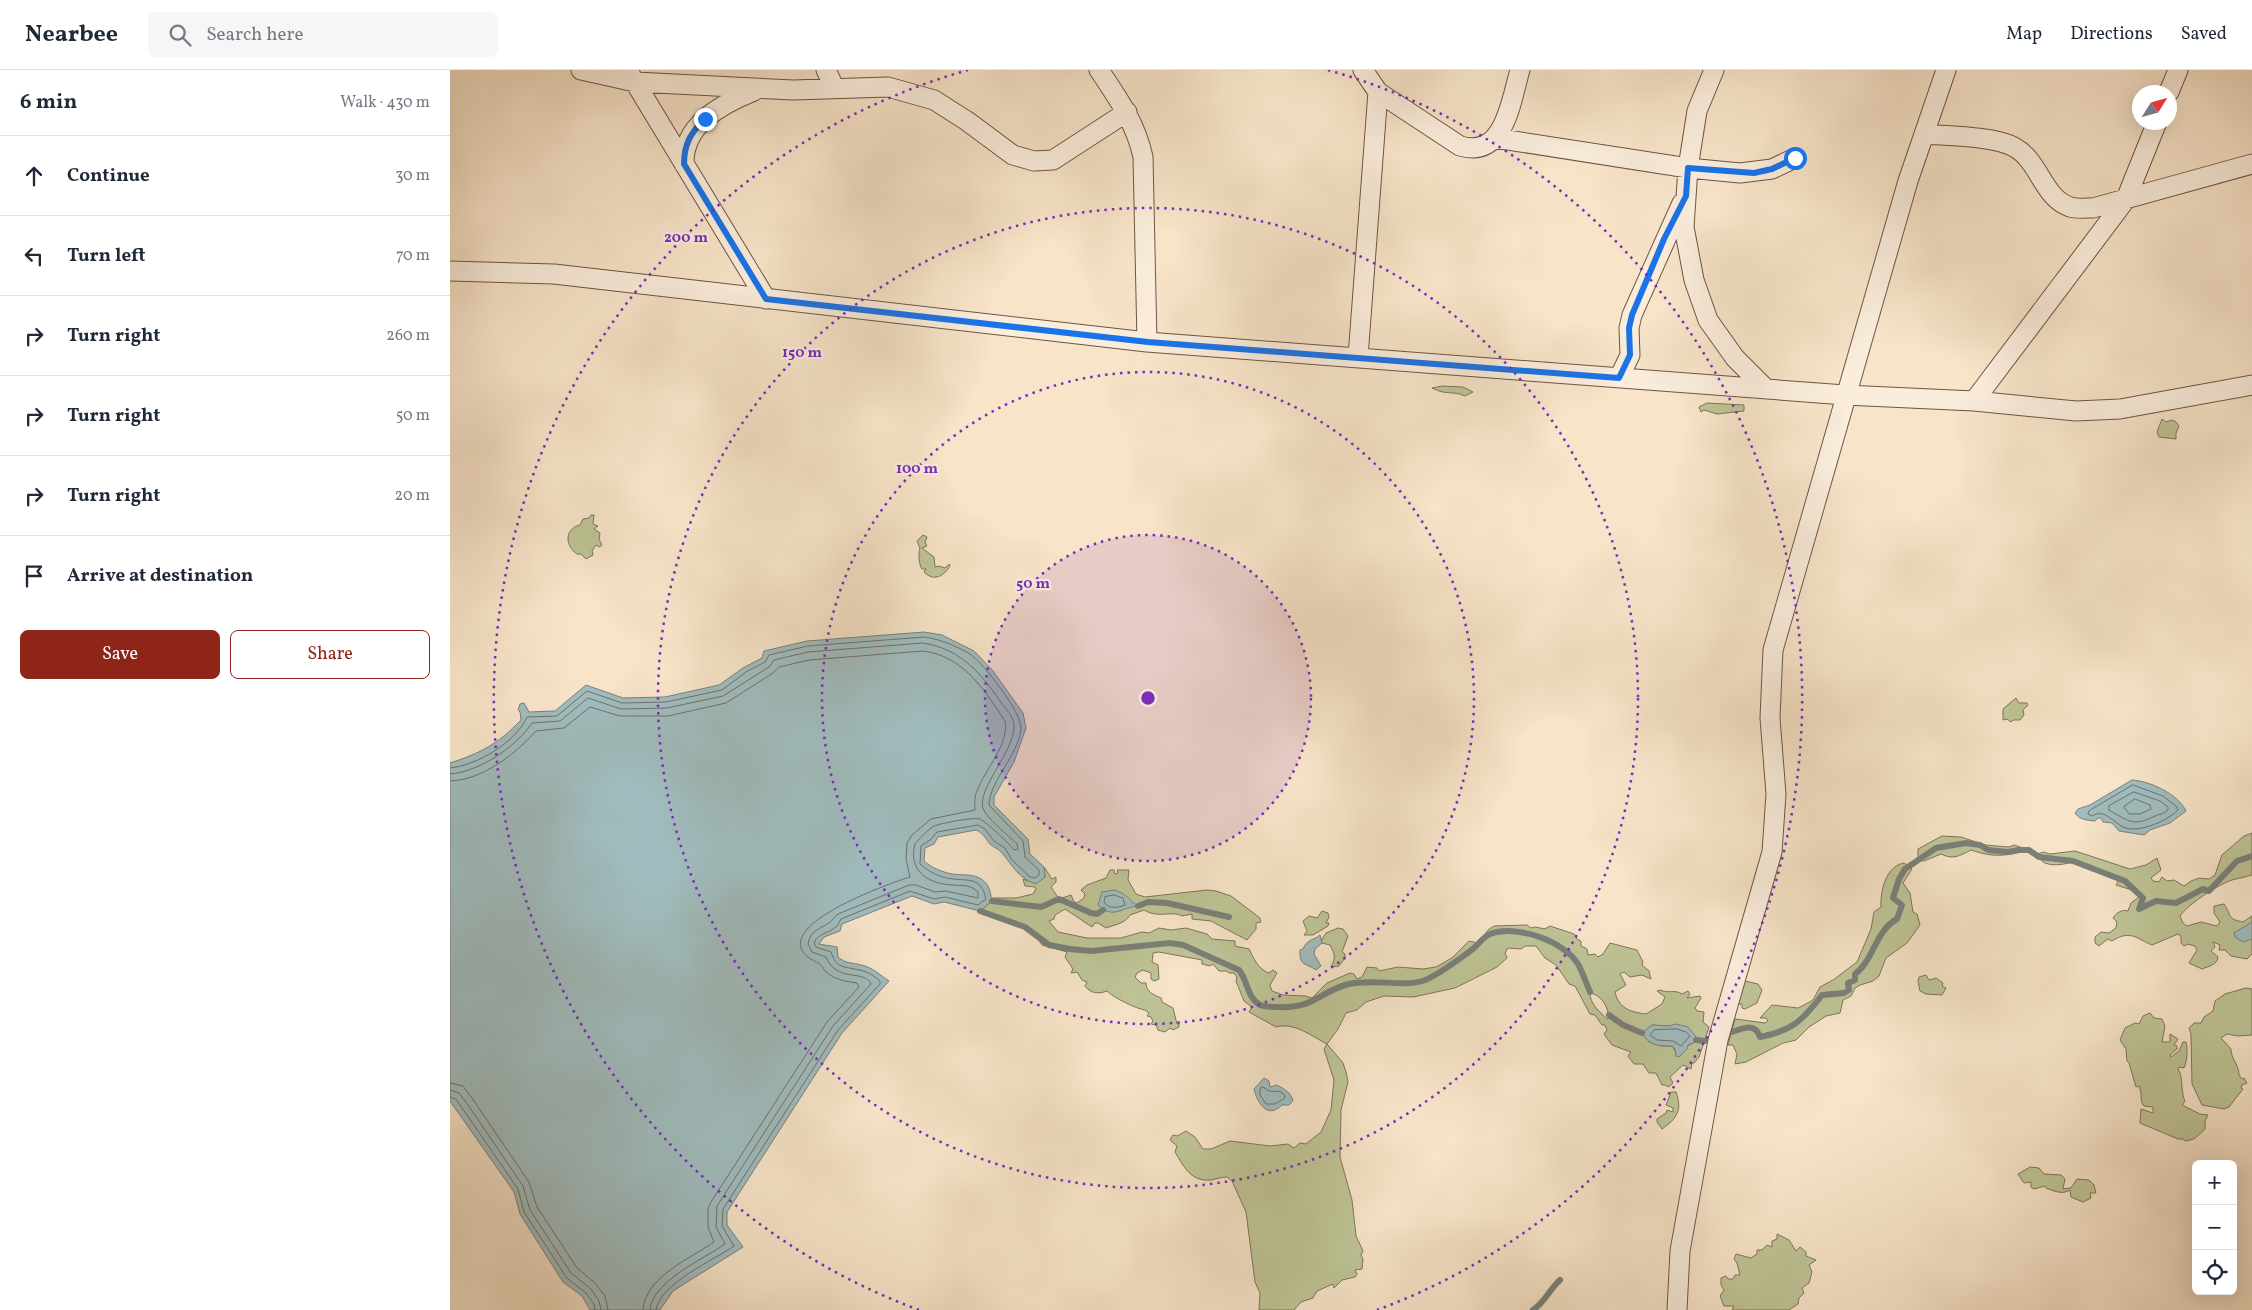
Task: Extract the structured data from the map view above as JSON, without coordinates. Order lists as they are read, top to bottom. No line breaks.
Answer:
{"north":"top right","page":{"header":"Nearbee","search":"Search here","nav":["Map","Directions","Saved"],"heading":["6 min","Walk · 430 m"],"list":[["Continue","30 m"],["Turn left","70 m"],["Turn right","260 m"],["Turn right","50 m"],["Turn right","20 m"],"Arrive at destination"],"buttons":["Save","Share"],"map_buttons":["+","−"]},"rings":["200 m","150 m","100 m","50 m"]}
